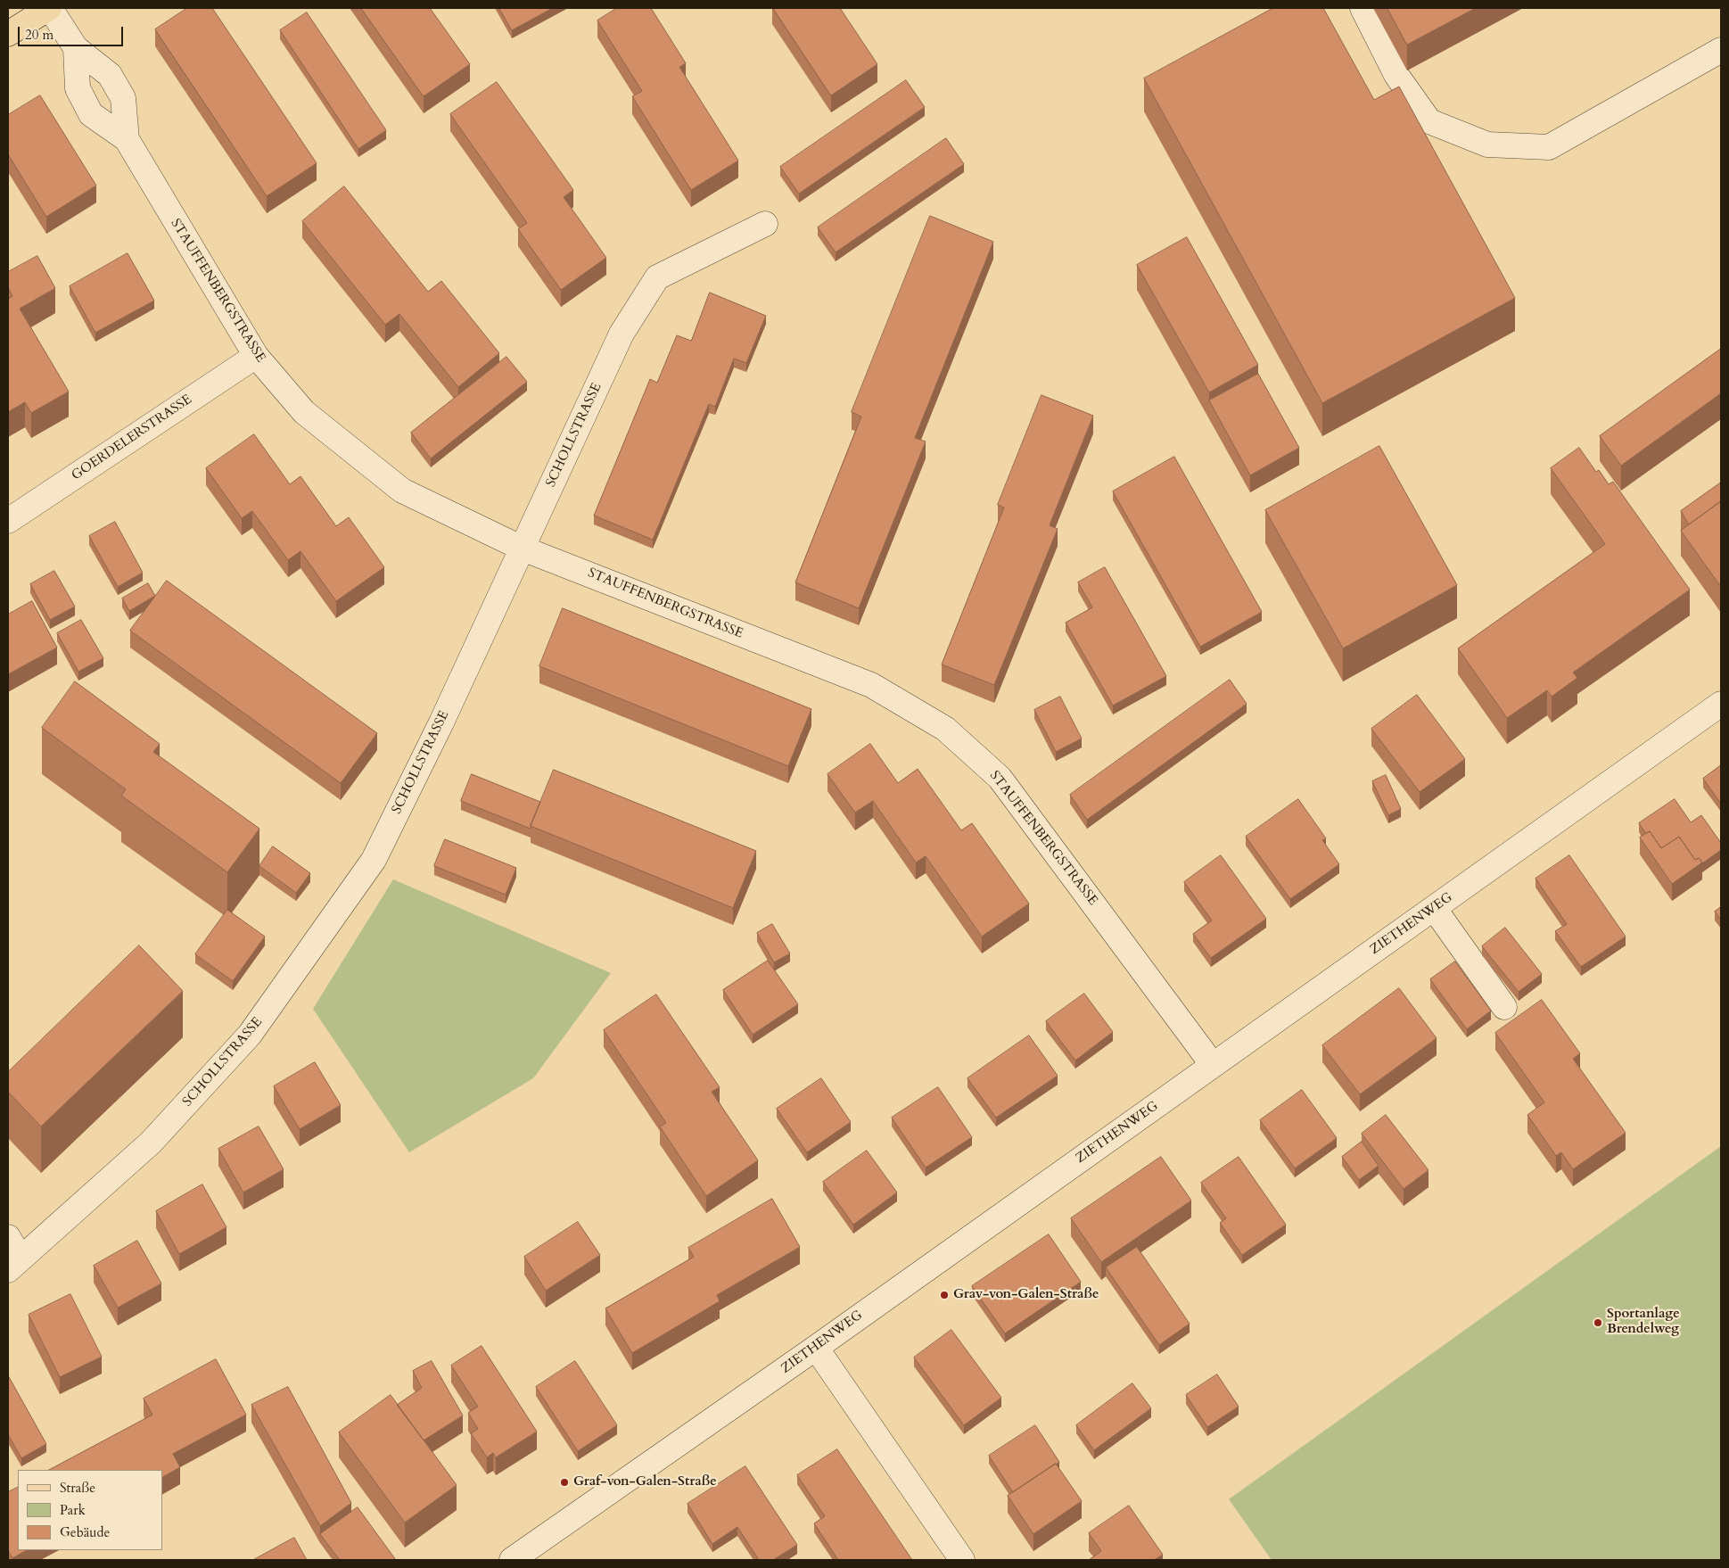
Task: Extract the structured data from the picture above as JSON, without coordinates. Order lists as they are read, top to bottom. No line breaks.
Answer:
{"streets":{"street":["STAUFFENBERGSTRASSE","SCHOLLSTRASSE","GOERDELERSTRASSE","ZIETHENWEG"]},"crossings":[["STAUFFENBERGSTRASSE","SCHOLLSTRASSE"],["STAUFFENBERGSTRASSE","GOERDELERSTRASSE"],["STAUFFENBERGSTRASSE","ZIETHENWEG"]],"places":["Grav-von-Galen-Straße","Sportanlage Brendelweg","Graf-von-Galen-Straße"],"legend":["Straße","Park","Gebäude"],"scale_bar":"20 m"}
